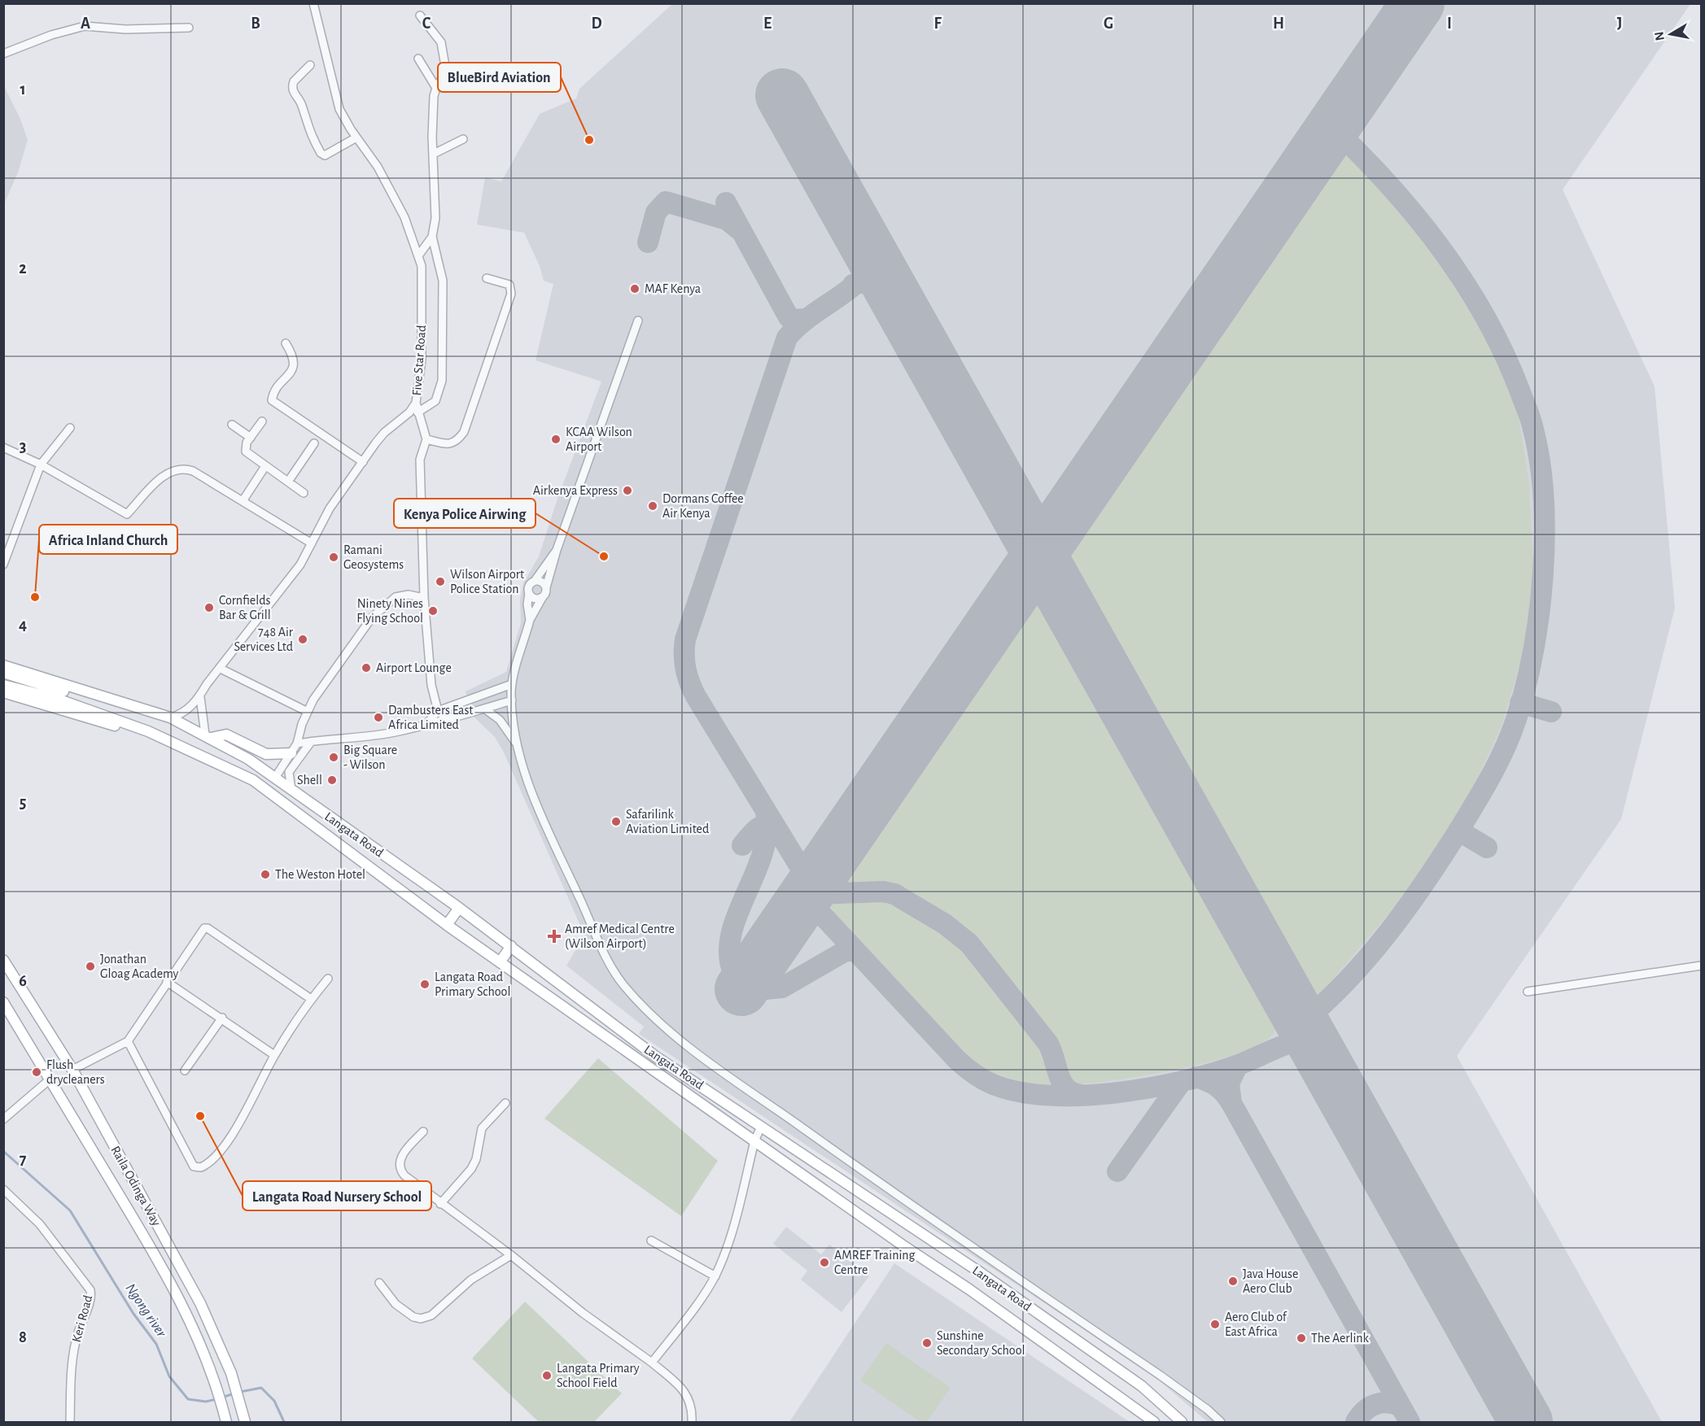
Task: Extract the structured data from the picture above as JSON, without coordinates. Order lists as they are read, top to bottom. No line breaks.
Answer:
{"streets":{"main road":["Langata Road","Raila Odinga Way"],"street":["Five Star Road","Keri Road"]},"crossings":[["Five Star Road","Langata Road"]],"water":["Ngong river"],"places":{"other":["BlueBird Aviation","MAF Kenya","KCAA Wilson Airport","Airkenya Express","Dormans Coffee Air Kenya","Kenya Police Airwing","Ramani Geosystems","Wilson Airport Police Station","Africa Inland Church","Cornfields Bar & Grill","Ninety Nines Flying School","748 Air Services Ltd","Airport Lounge","Dambusters East Africa Limited","Big Square - Wilson","Shell","Safarilink Aviation Limited","The Weston Hotel","Jonathan Gloag Academy","Langata Road Primary School","Flush drycleaners","Langata Road Nursery School","AMREF Training Centre","Java House Aero Club","Aero Club of East Africa","The Aerlink","Sunshine Secondary School","Langata Primary School Field"],"health":["Amref Medical Centre (Wilson Airport)"]},"north":"left","grid":{"columns":["A","B","C","D","E","F","G","H","I","J"],"rows":["1","2","3","4","5","6","7","8"]}}
